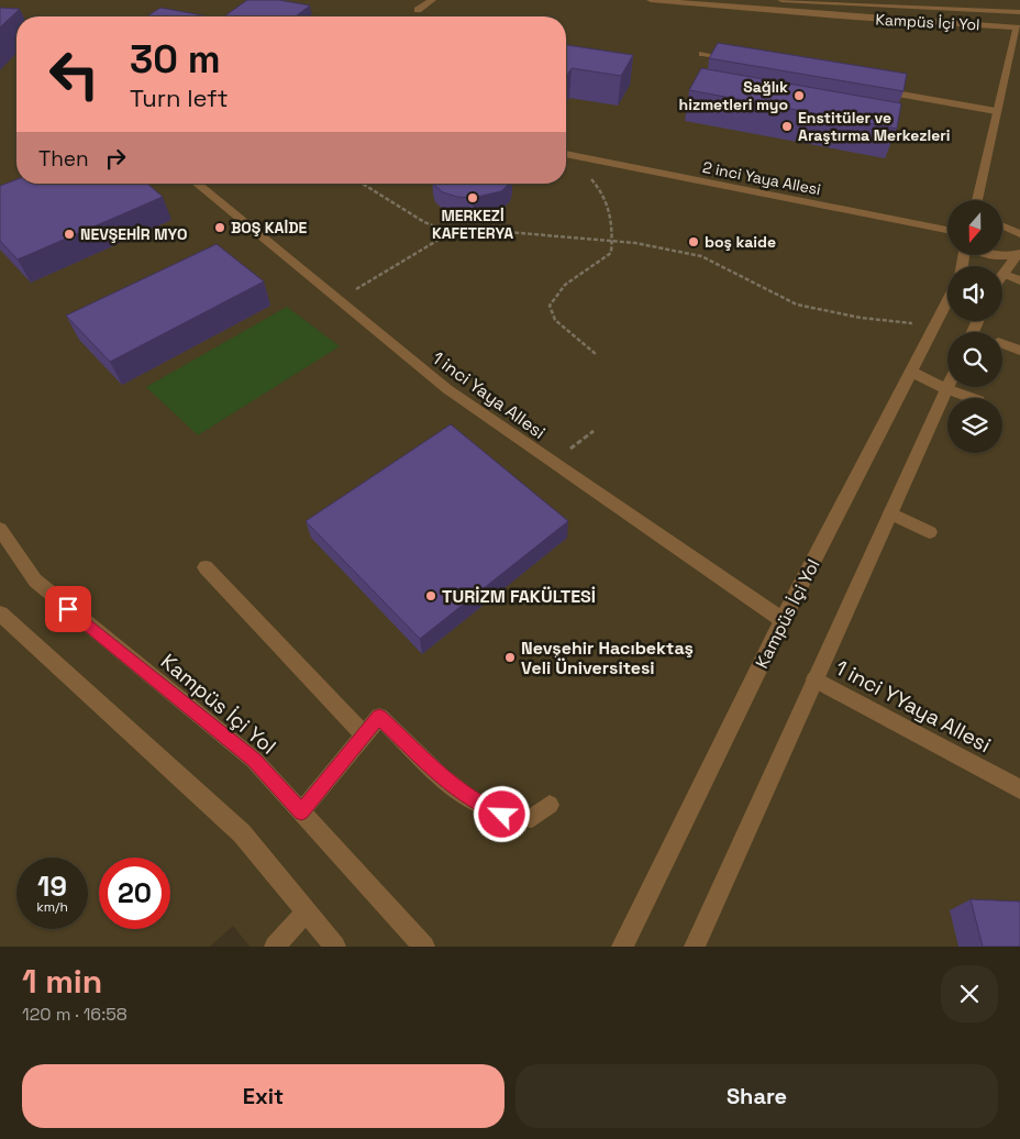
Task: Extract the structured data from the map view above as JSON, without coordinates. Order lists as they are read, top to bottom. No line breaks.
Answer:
{"streets":{"street":["Kampüs İçi Yol","2 inci Yaya Allesi","1 inci Yaya Allesi","1 inci YYaya Allesi"]},"crossings":[["Kampüs İçi Yol","1 inci Yaya Allesi"]],"places":["Sağlık hizmetleri myo","Enstitüler ve Araştırma Merkezleri","MERKEZİ KAFETERYA","BOŞ KAİDE","NEVŞEHİR MYO","boş kaide","TURİZM FAKÜLTESİ","Nevşehir Hacıbektaş Veli Üniversitesi"],"north":"bottom","page":{"turn":["30 m","Turn left"],"then":"Then","speed":"19 km/h","limit":"20","heading":["1 min","120 m · 16:58"],"buttons":["Exit","Share"]}}
